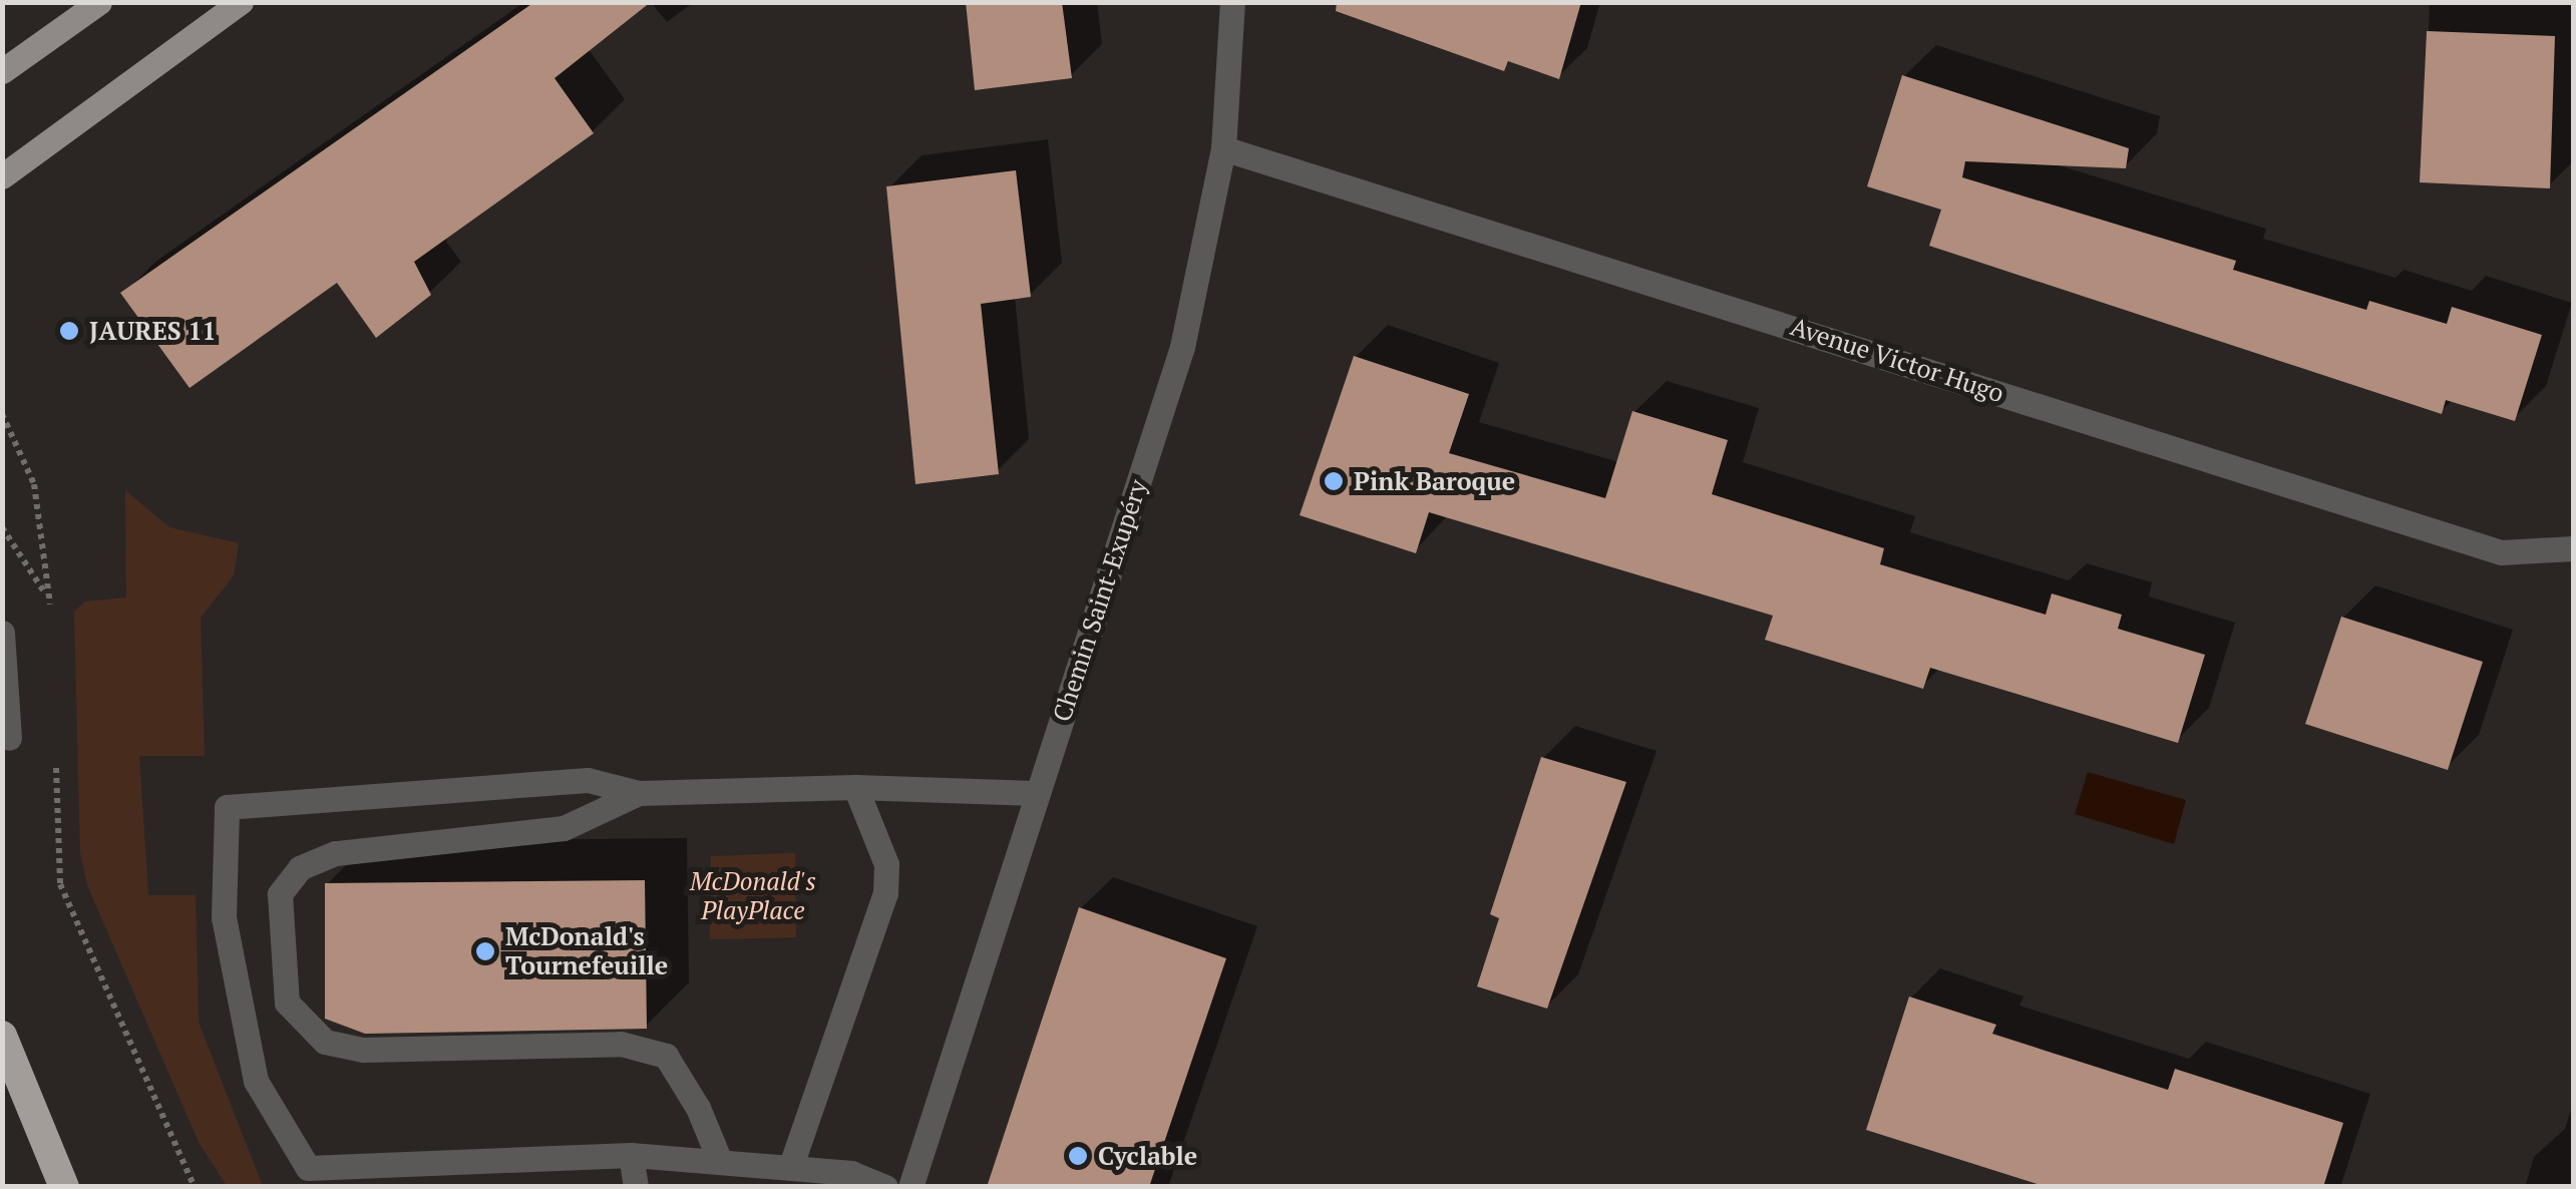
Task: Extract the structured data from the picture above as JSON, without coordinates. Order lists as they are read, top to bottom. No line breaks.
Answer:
{"streets":{"street":["Avenue Victor Hugo","Chemin Saint-Exupéry"]},"crossings":[["Avenue Victor Hugo","Chemin Saint-Exupéry"]],"parks":["McDonald's PlayPlace"],"places":["JAURES 11","Pink Baroque","McDonald's Tournefeuille","Cyclable"]}
